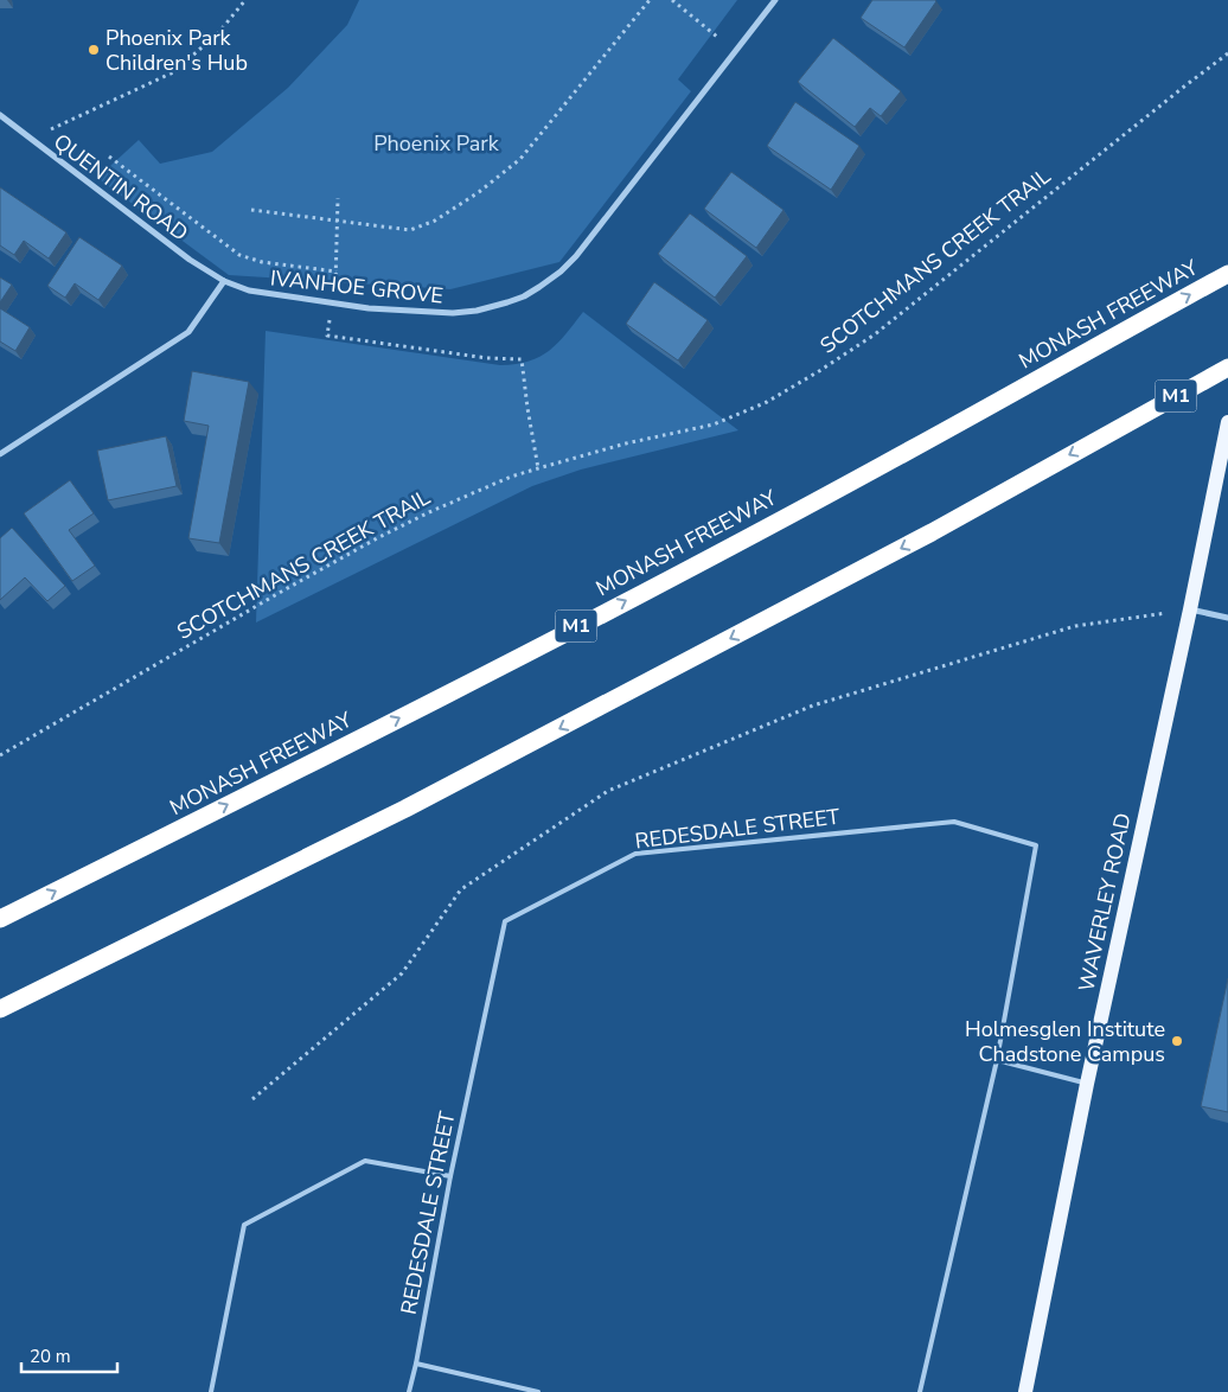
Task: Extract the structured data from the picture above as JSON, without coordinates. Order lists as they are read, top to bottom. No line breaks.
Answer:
{"streets":{"highway":["MONASH FREEWAY","M1"],"main road":["WAVERLEY ROAD"],"street":["QUENTIN ROAD","IVANHOE GROVE"],"lane":["REDESDALE STREET"],"path":["SCOTCHMANS CREEK TRAIL"]},"crossings":[["QUENTIN ROAD","IVANHOE GROVE"]],"parks":["Phoenix Park"],"places":["Phoenix Park Children's Hub","Holmesglen Institute Chadstone Campus"],"scale_bar":"20 m"}
